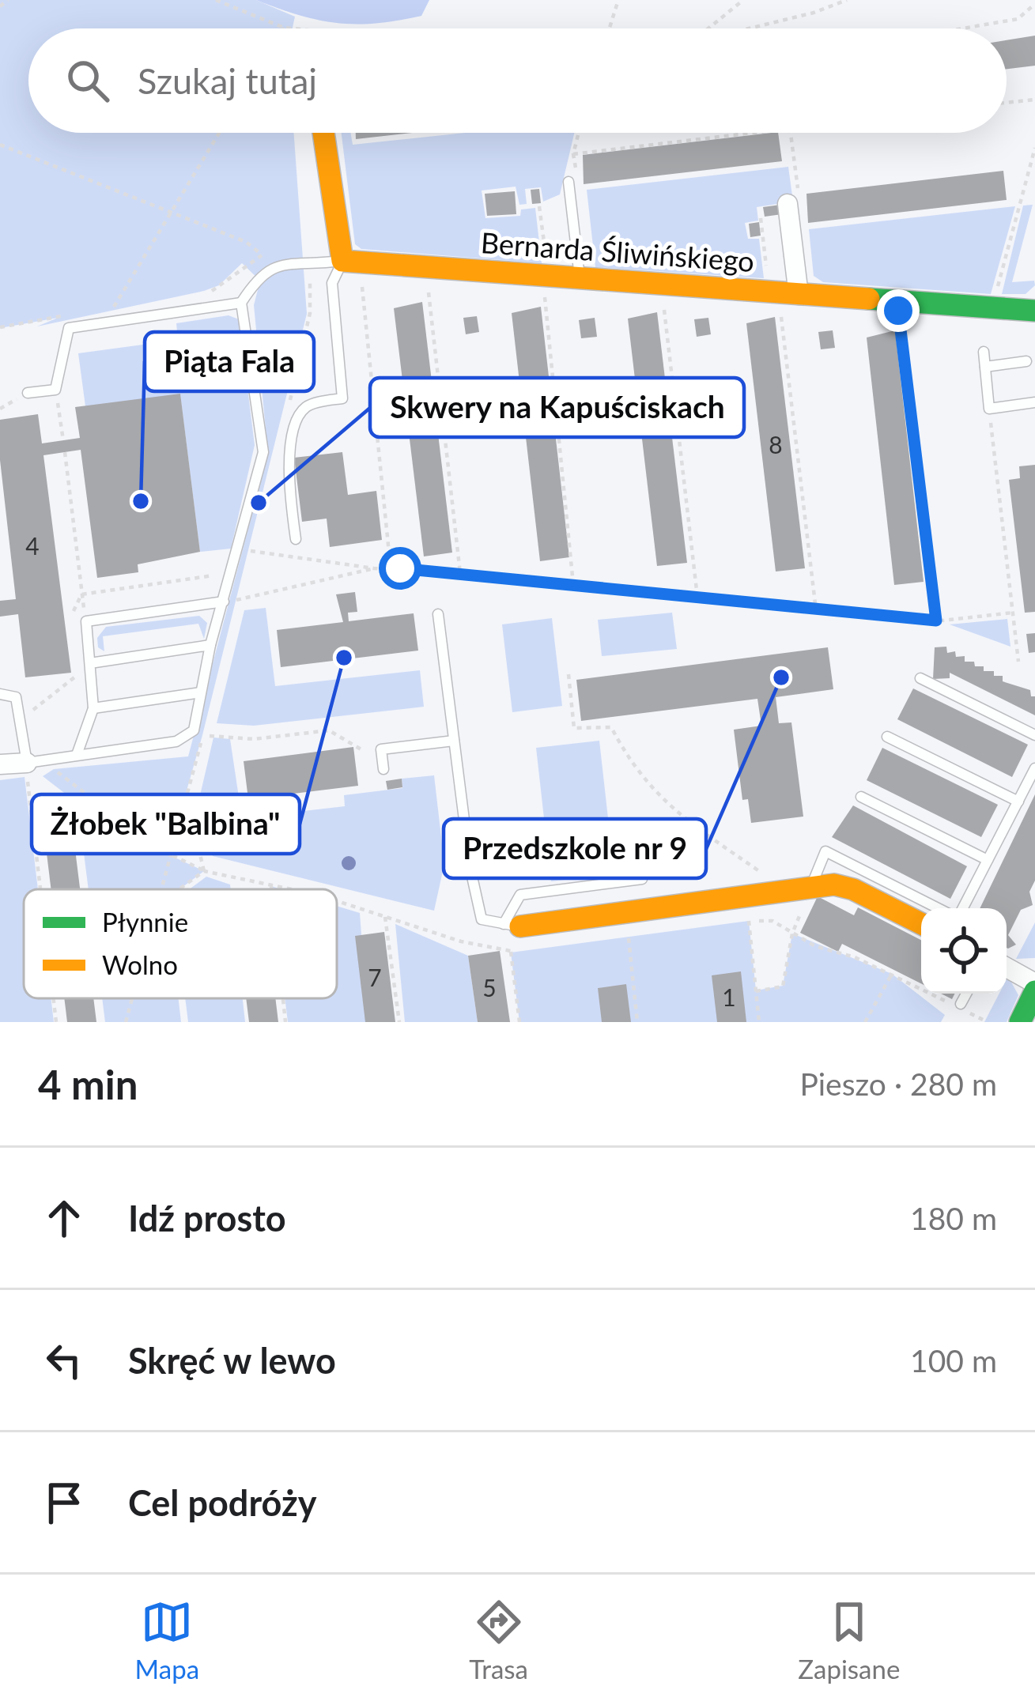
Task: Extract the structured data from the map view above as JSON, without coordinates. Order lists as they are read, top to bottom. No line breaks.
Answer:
{"streets":{"street":["Bernarda Śliwińskiego"]},"places":["Piąta Fala","Skwery na Kapuściskach","Żłobek \"Balbina\"","Przedszkole nr 9"],"house_numbers":["8","4","7","5","1"],"legend":["Płynnie","Wolno"],"page":{"search":"Szukaj tutaj","heading":["4 min","Pieszo · 280 m"],"list":[["Idź prosto","180 m"],["Skręć w lewo","100 m"],"Cel podróży"],"nav":["Mapa","Trasa","Zapisane"]}}
